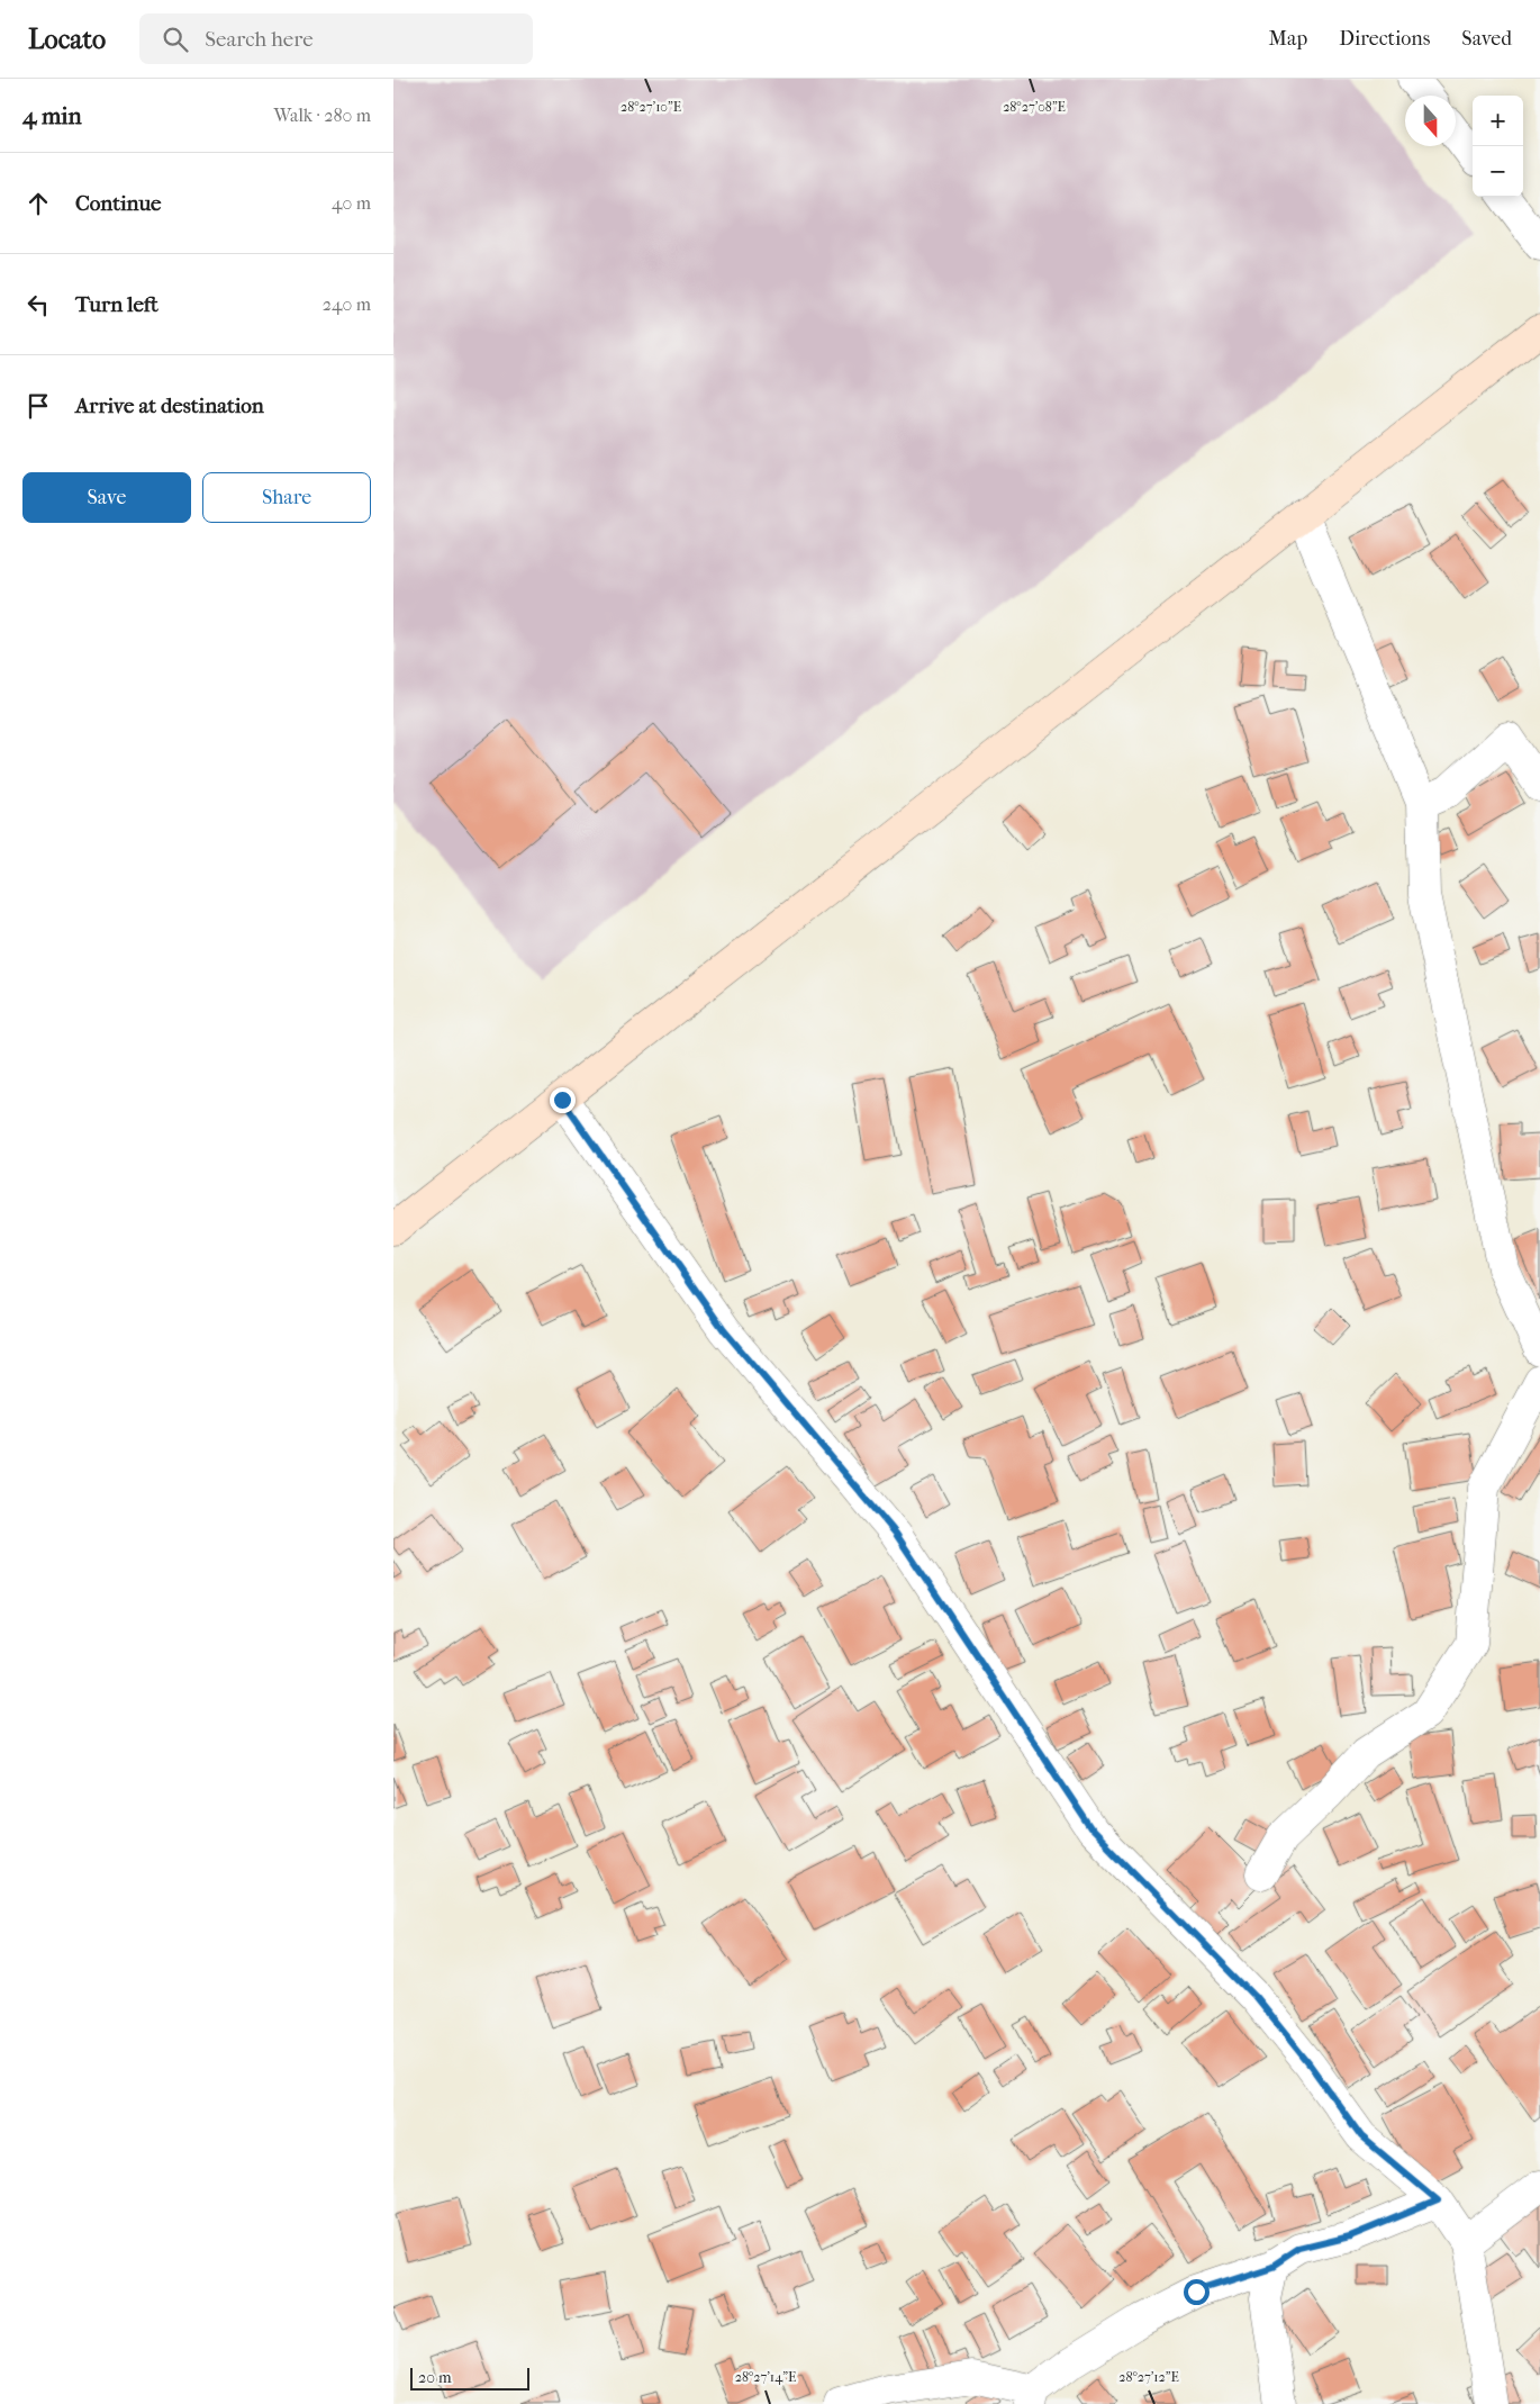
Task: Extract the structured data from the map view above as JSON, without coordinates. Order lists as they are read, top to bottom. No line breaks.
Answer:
{"scale_bar":"20 m","north":"bottom","page":{"header":"Locato","search":"Search here","nav":["Map","Directions","Saved"],"heading":["4 min","Walk · 280 m"],"map_buttons":["+","−"],"list":[["Continue","40 m"],["Turn left","240 m"],"Arrive at destination"],"buttons":["Save","Share"],"scale":"20 m"},"coordinates":["28°27'10\"E","28°27'08\"E","28°27'14\"E","28°27'12\"E"]}
